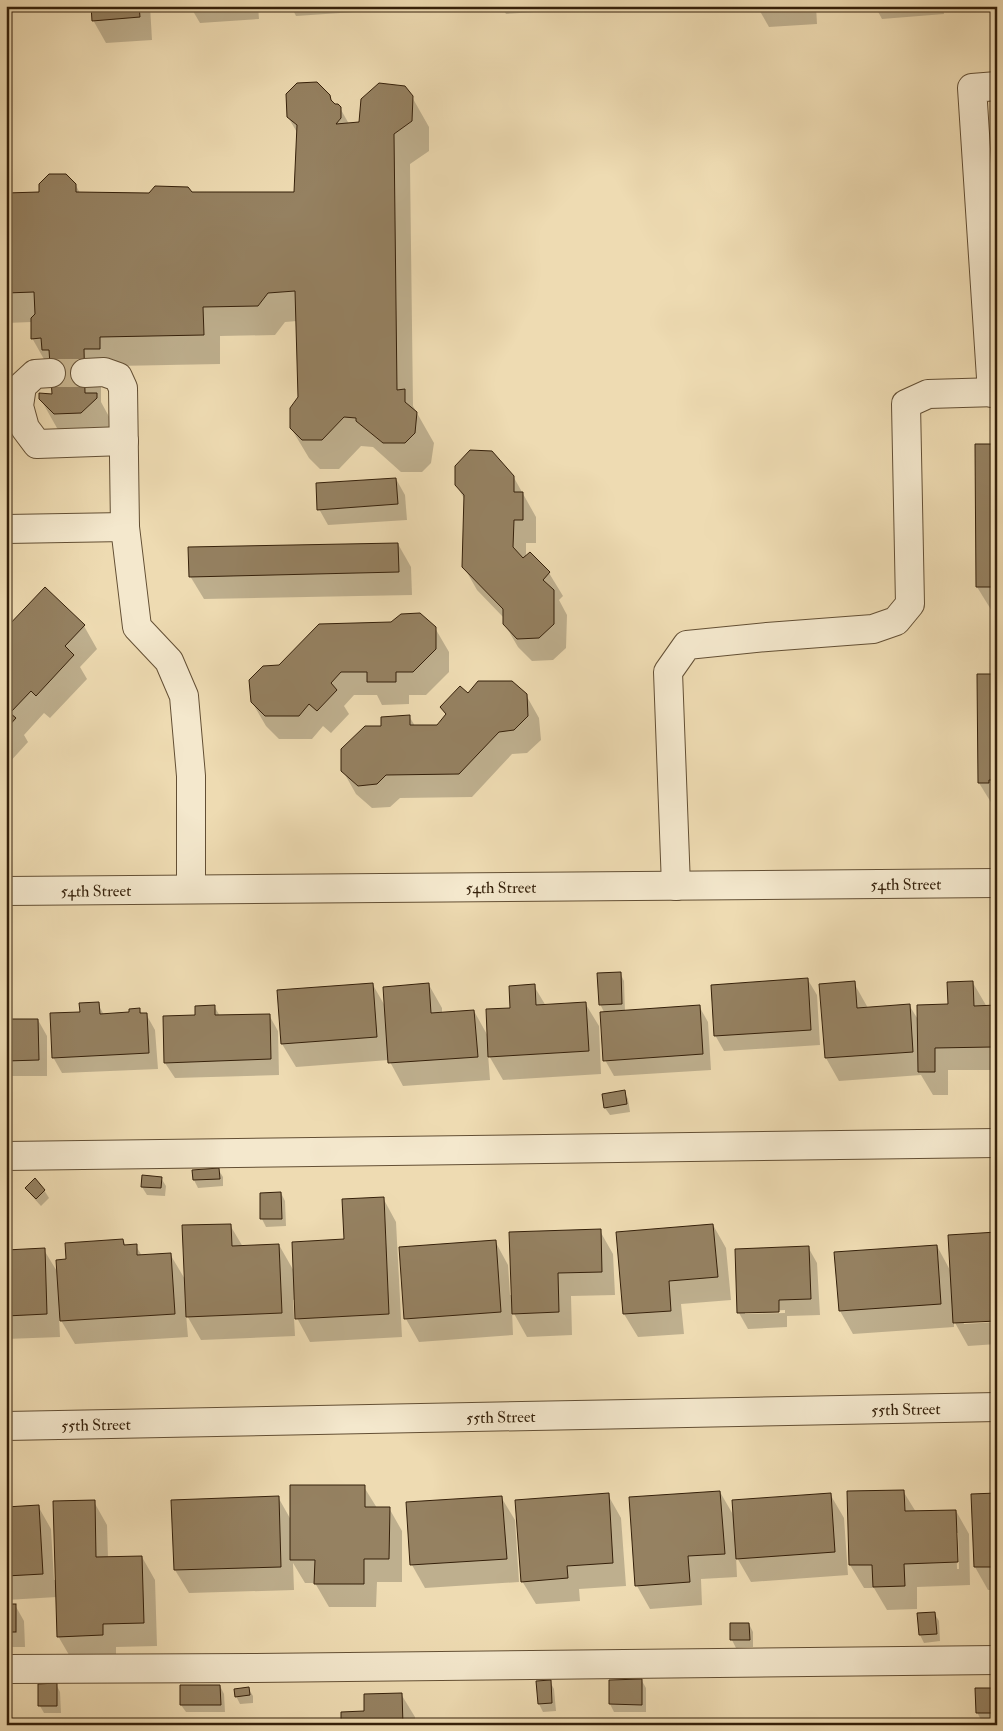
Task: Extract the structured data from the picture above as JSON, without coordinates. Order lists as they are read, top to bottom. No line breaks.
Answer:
{"streets":{"street":["54th Street","55th Street"]}}
